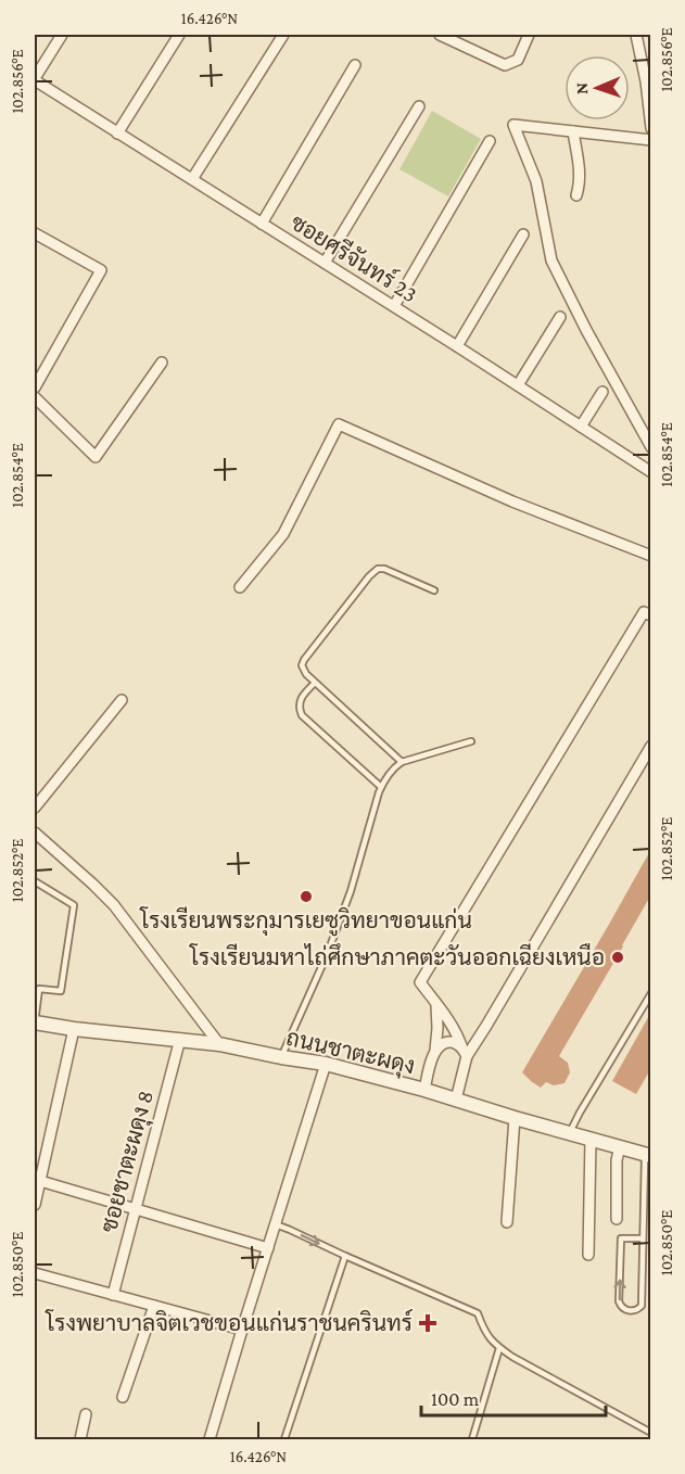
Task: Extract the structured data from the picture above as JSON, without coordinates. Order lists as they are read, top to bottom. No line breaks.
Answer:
{"streets":{"street":["ซอยศรีจันทร์ 23","ถนนชาตะผดุง","ซอยชาตะผดุง 8"]},"crossings":[["ถนนชาตะผดุง","ซอยชาตะผดุง 8"]],"places":{"other":["โรงเรียนพระกุมารเยซูวิทยาขอนแก่น","โรงเรียนมหาไถ่ศึกษาภาคตะวันออกเฉียงเหนือ"],"health":["โรงพยาบาลจิตเวชขอนแก่นราชนครินทร์"]},"scale_bar":"100 m","north":"left","coordinates":["16.426°N","102.856°E","102.854°E","102.852°E","102.850°E"]}
